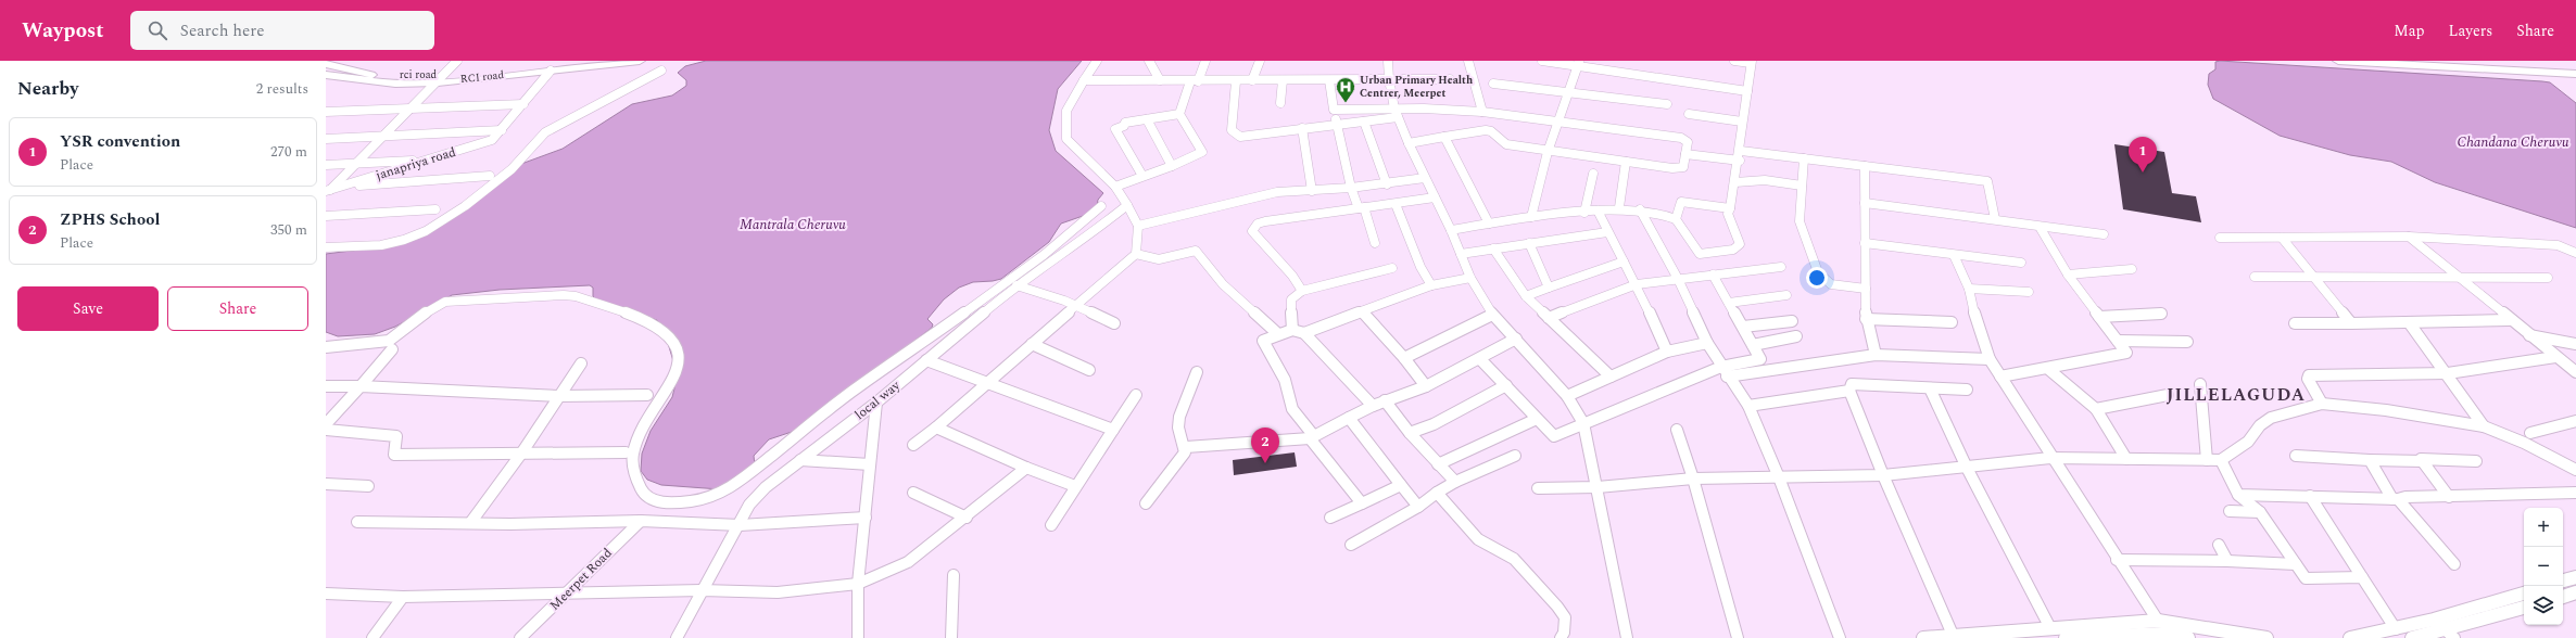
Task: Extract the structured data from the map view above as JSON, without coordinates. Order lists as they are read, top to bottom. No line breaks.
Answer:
{"streets":{"main road":["rci road","RCI road"],"street":["janapriya road","local way","Meerpet Road"]},"crossings":[["rci road","RCI road"],["RCI road","janapriya road"]],"districts":["JILLELAGUDA"],"water":["Chandana Cheruvu","Mantrala Cheruvu"],"places":{"hospital":["Urban Primary Health Centrer, Meerpet"]},"page":{"header":"Waypost","search":"Search here","nav":["Map","Layers","Share"],"heading":["Nearby","2 results"],"list":[{"mark":"1","name":"YSR convention","note":"Place","value":"270 m"},{"mark":"2","name":"ZPHS School","note":"Place","value":"350 m"}],"pins":["1","2"],"buttons":["Save","Share"],"map_buttons":["+","−"]}}
